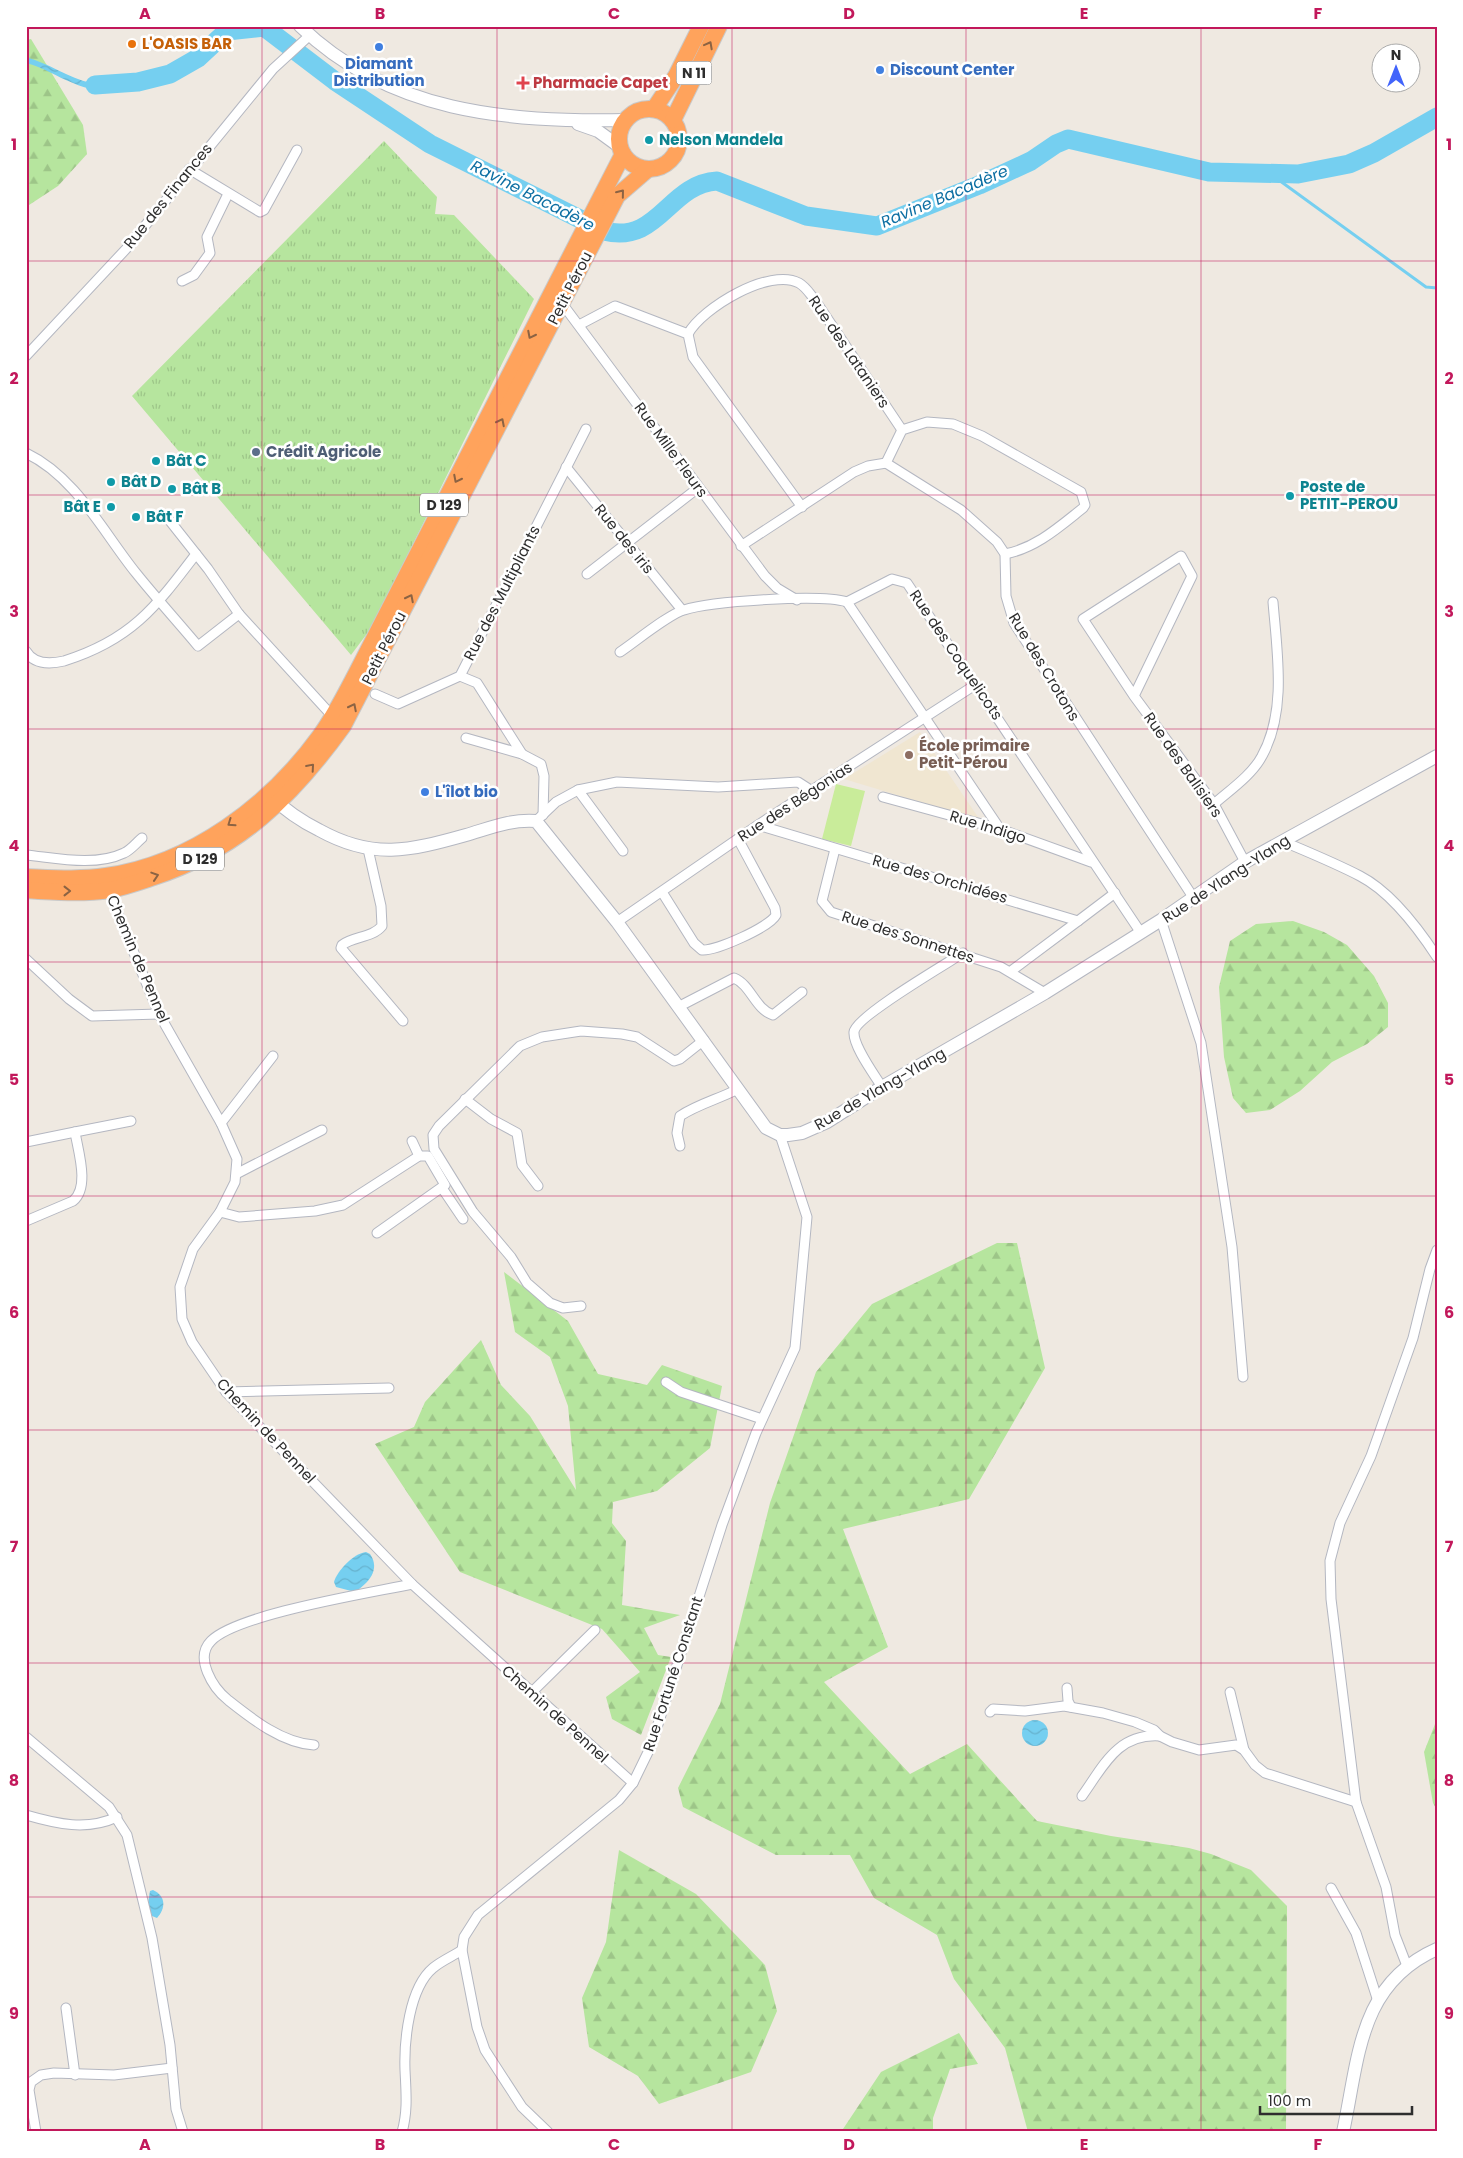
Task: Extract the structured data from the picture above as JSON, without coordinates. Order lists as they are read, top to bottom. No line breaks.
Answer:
{"streets":{"highway":["N 11","Petit Pérou","D 129"],"street":["Rue des Finances","Rue des Lataniers","Rue Mille Fleurs","Rue des iris","Rue des Multipliants","Rue des Coquelicots","Rue des Crotons","Rue des Balisiers","Rue des Bégonias","Rue Indigo","Rue des Orchidées","Rue de Ylang-Ylang","Rue des Sonnettes","Chemin de Pennel","Rue Fortuné Constant"]},"crossings":[["N 11","Petit Pérou"],["N 11","D 129"],["Petit Pérou","Rue Mille Fleurs"],["Petit Pérou","D 129"],["Petit Pérou","Chemin de Pennel"],["Rue des iris","Rue des Multipliants"],["Rue des Coquelicots","Rue des Bégonias"],["Rue des Coquelicots","Rue Indigo"],["Rue des Coquelicots","Rue de Ylang-Ylang"],["Rue des Crotons","Rue de Ylang-Ylang"],["Rue des Balisiers","Rue de Ylang-Ylang"],["Rue des Bégonias","Rue des Orchidées"],["Rue des Orchidées","Rue des Sonnettes"],["Rue de Ylang-Ylang","Rue des Sonnettes"],["Rue de Ylang-Ylang","Rue Fortuné Constant"],["Chemin de Pennel","Rue Fortuné Constant"]],"water":["Ravine Bacadère"],"places":{"other":["L'OASIS BAR","Diamant Distribution","Discount Center","Nelson Mandela","Crédit Agricole","Bât C","Bât D","Bât B","Poste de PETIT-PEROU","Bât E","Bât F","École primaire Petit-Pérou","L'îlot bio"],"health":["Pharmacie Capet"]},"scale_bar":"100 m","north":"top","grid":{"columns":["A","B","C","D","E","F"],"rows":["1","2","3","4","5","6","7","8","9"]}}
